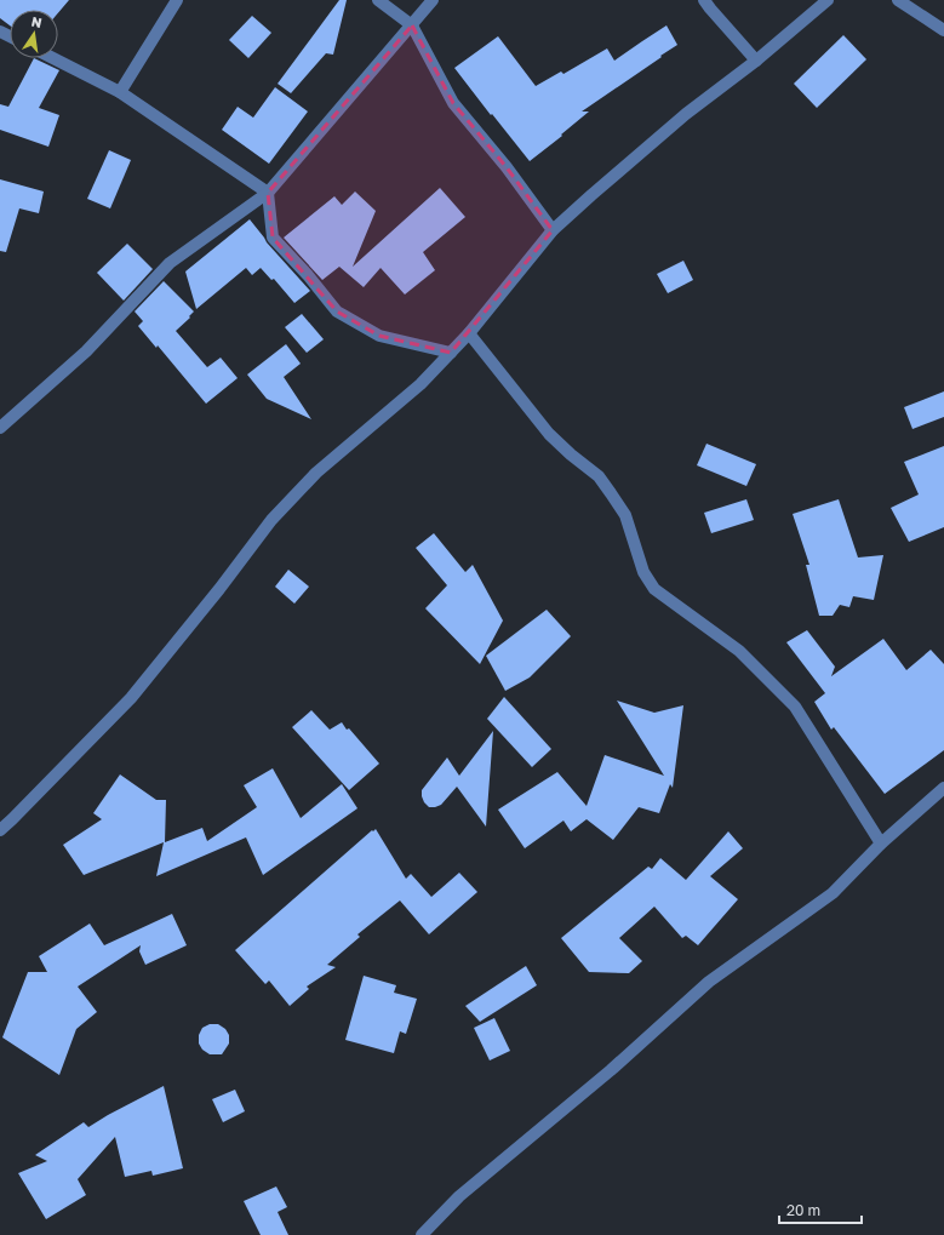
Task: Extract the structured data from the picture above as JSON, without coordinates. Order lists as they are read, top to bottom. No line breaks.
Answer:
{"scale_bar":"20 m","north":"top"}
